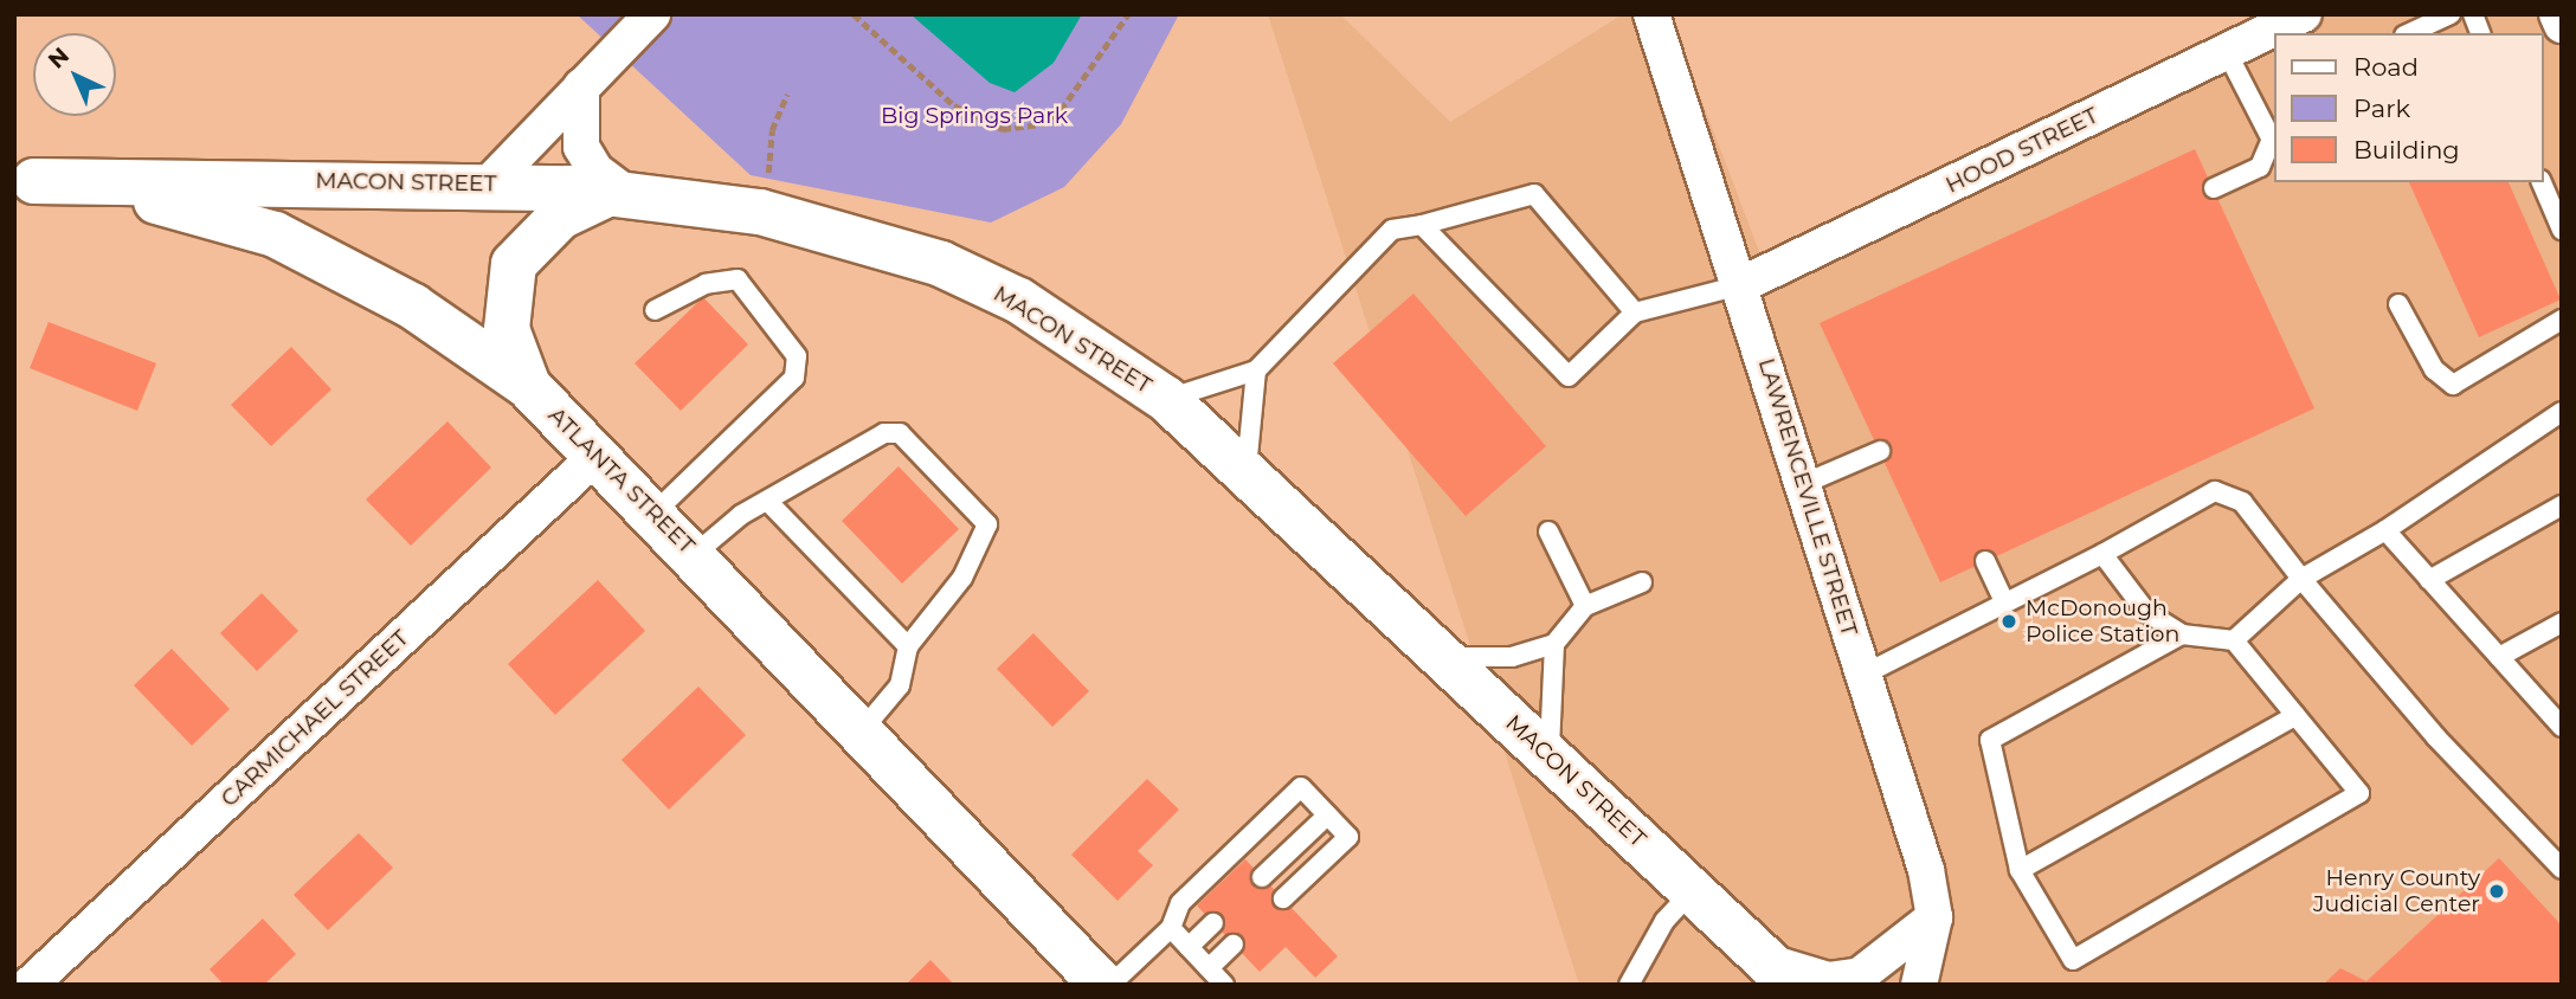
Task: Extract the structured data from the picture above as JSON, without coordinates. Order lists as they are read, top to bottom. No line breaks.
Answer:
{"streets":{"main road":["MACON STREET","ATLANTA STREET"],"street":["HOOD STREET","LAWRENCEVILLE STREET","CARMICHAEL STREET"]},"crossings":[["HOOD STREET","LAWRENCEVILLE STREET"],["MACON STREET","ATLANTA STREET"],["ATLANTA STREET","CARMICHAEL STREET"]],"parks":["Big Springs Park"],"places":["McDonough Police Station","Henry County Judicial Center"],"legend":["Road","Park","Building"],"north":"top left"}
